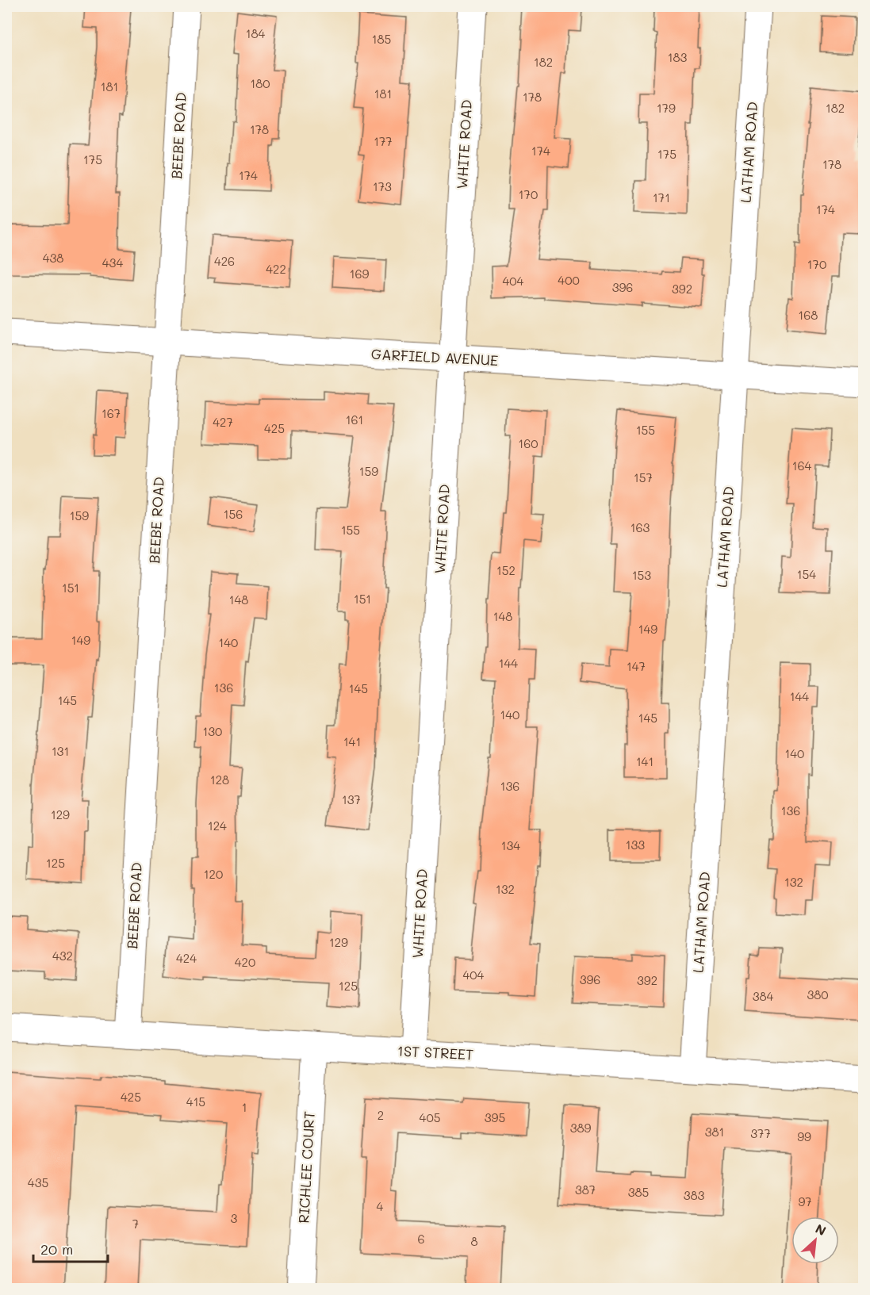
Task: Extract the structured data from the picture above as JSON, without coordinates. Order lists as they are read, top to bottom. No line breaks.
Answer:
{"streets":{"street":["BEEBE ROAD","WHITE ROAD","LATHAM ROAD","GARFIELD AVENUE","1ST STREET","RICHLEE COURT"]},"crossings":[["BEEBE ROAD","GARFIELD AVENUE"],["BEEBE ROAD","1ST STREET"],["WHITE ROAD","GARFIELD AVENUE"],["WHITE ROAD","1ST STREET"],["LATHAM ROAD","GARFIELD AVENUE"],["LATHAM ROAD","1ST STREET"],["1ST STREET","RICHLEE COURT"]],"house_numbers":["184","185","183","182","180","181","181","178","179","182","178","177","174","175","175","178","174","173","170","171","174","438","426","434","170","422","169","400","404","396","392","168","167","161","427","425","155","160","164","159","157","156","159","163","155","152","154","153","151","151","148","148","149","149","140","144","147","136","145","144","145","140","145","130","141","131","140","141","128","136","137","136","129","124","133","134","125","120","132","132","129","432","424","420","404","396","392","125","380","384","425","415","1","2","405","395","389","381","377","99","435","387","385","383","97","4","3","7","6","8"],"scale_bar":"20 m","north":"top right"}
